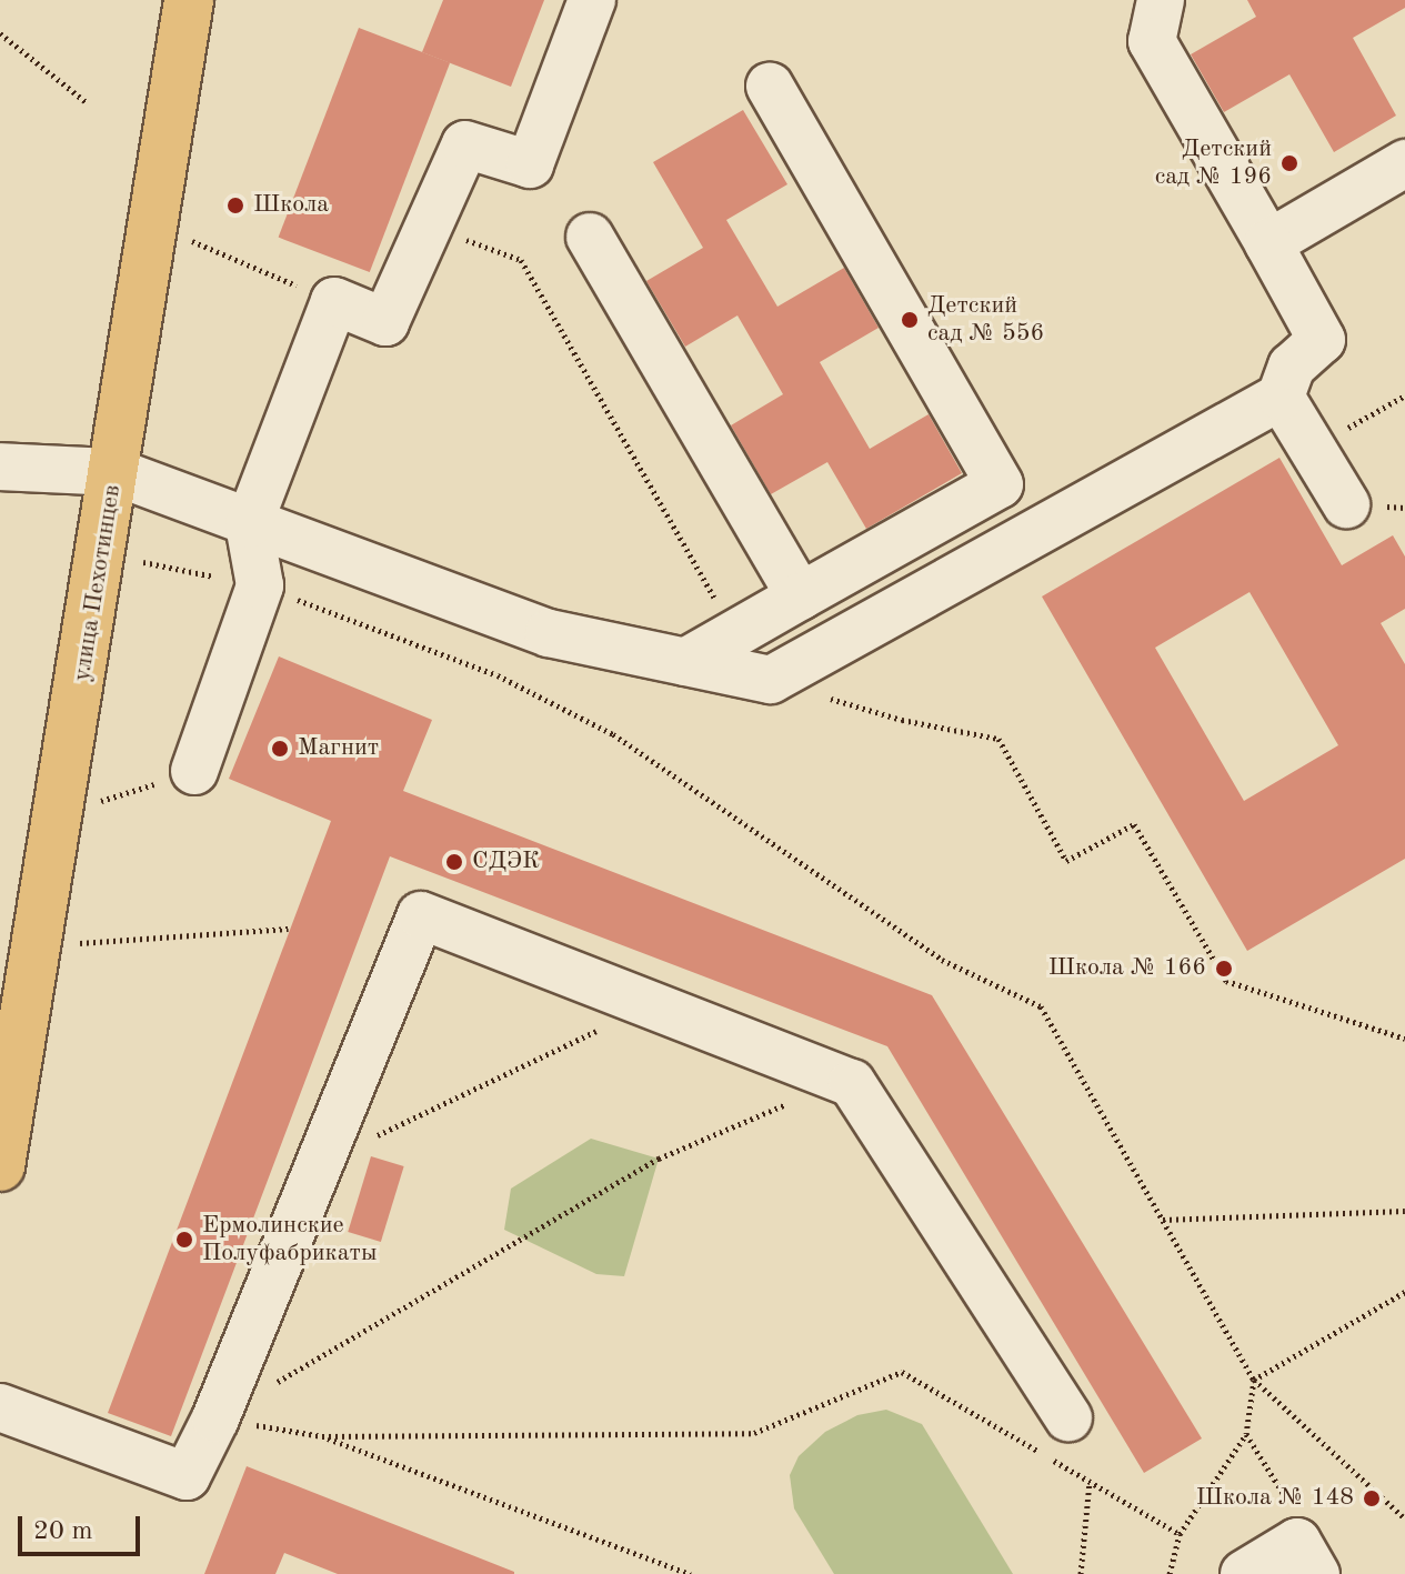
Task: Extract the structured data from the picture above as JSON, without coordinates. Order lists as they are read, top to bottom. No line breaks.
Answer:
{"streets":{"main road":["улица Пехотинцев"]},"places":["Детский сад № 196","Школа","Детский сад № 556","Магнит","СДЭК","Школа № 166","Ермолинские Полуфабрикаты","Школа № 148"],"scale_bar":"20 m"}
